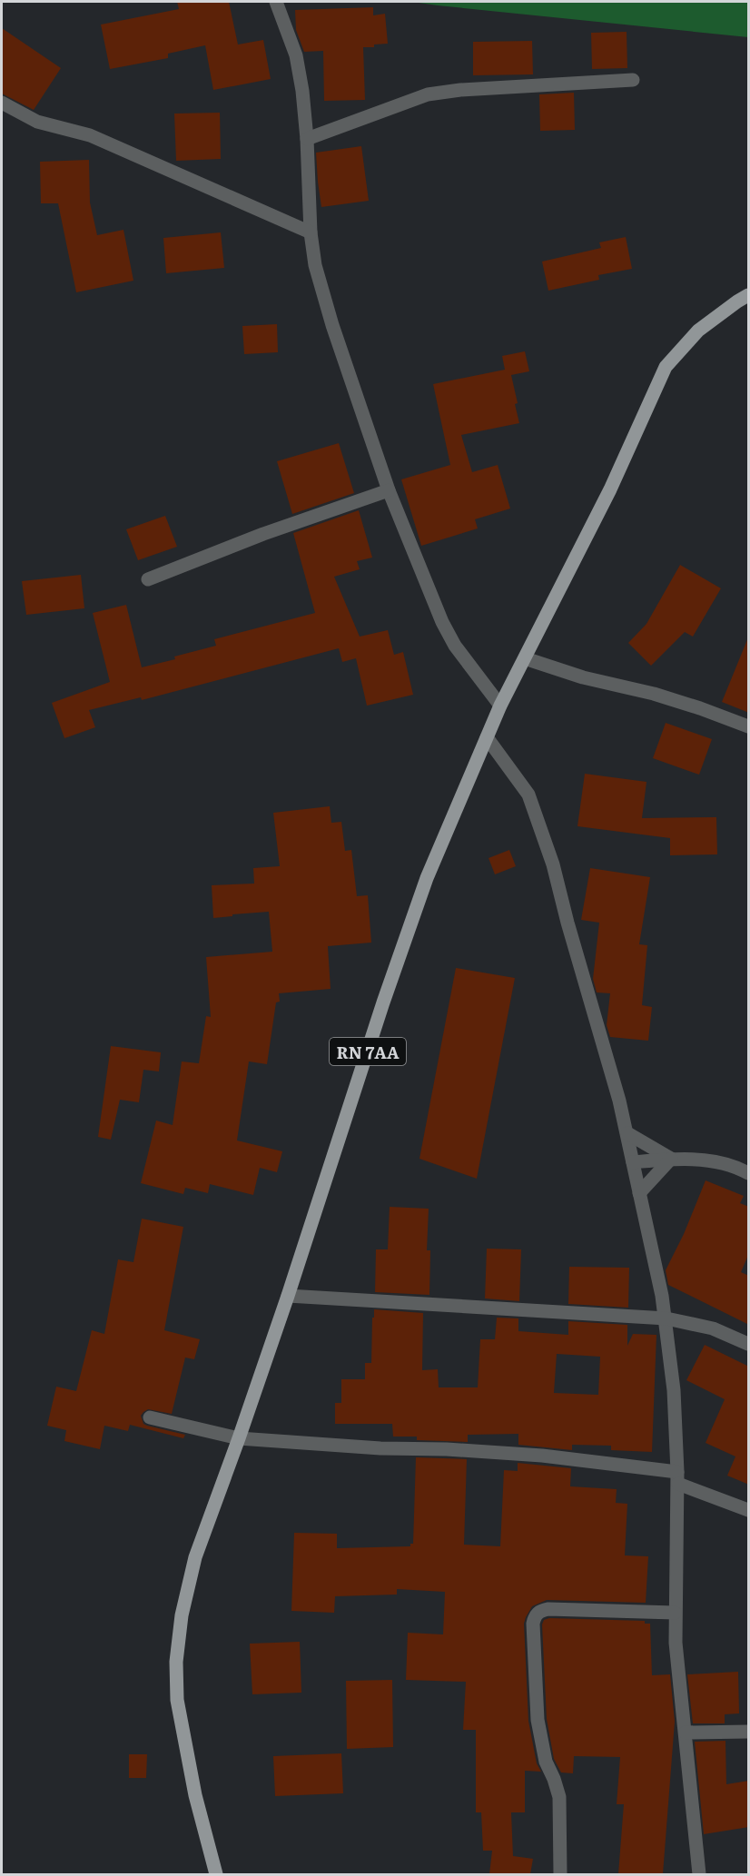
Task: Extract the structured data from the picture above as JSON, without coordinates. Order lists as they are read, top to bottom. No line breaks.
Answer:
{"streets":{"main road":["RN 7AA"]}}
